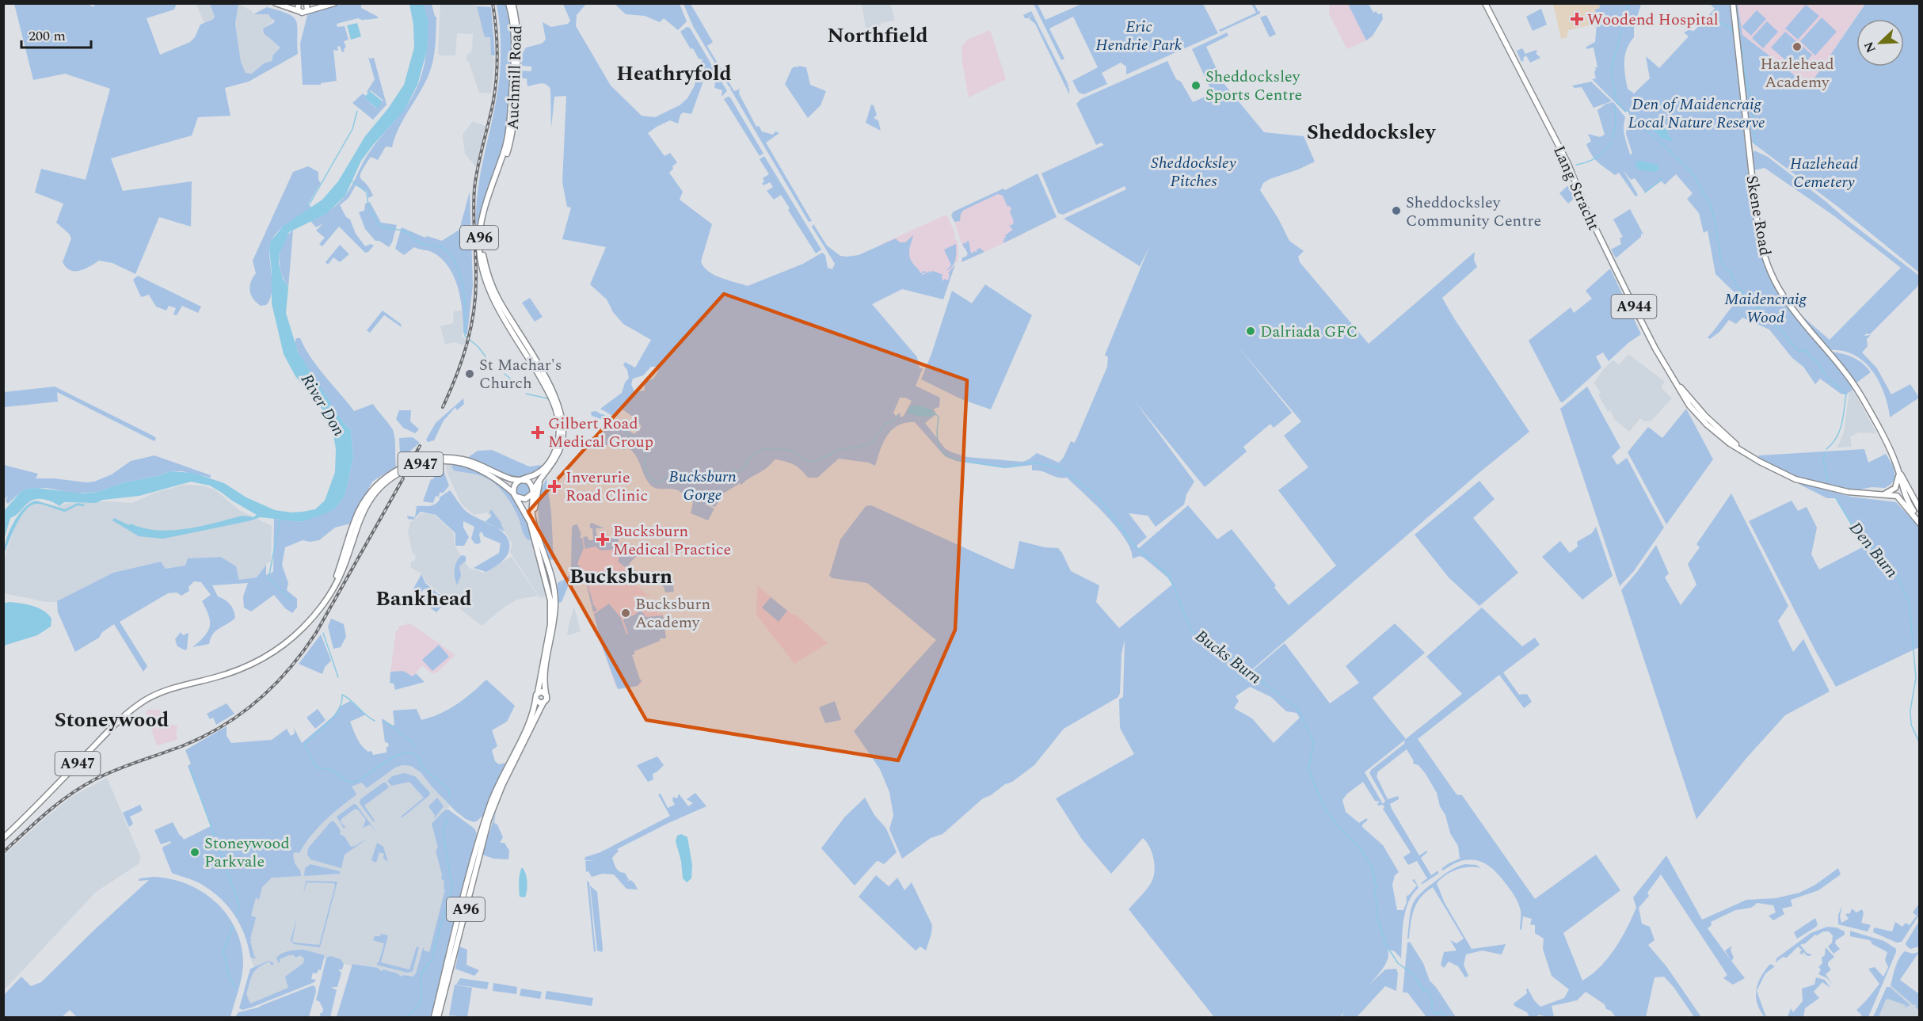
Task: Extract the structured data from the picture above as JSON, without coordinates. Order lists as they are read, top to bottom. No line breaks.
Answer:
{"streets":{"main road":["Auchmill Road","Lang Stracht","Skene Road","A96","A944","A947"]},"crossings":[["Auchmill Road","A96"],["Auchmill Road","A947"],["Lang Stracht","Skene Road"],["A96","A947"]],"districts":["Northfield","Heathryfold","Sheddocksley","Bucksburn","Bankhead","Stoneywood"],"water":["River Don","Den Burn","Bucks Burn"],"parks":["Eric Hendrie Park","Den of Maidencraig Local Nature Reserve","Sheddocksley Pitches","Hazlehead Cemetery","Maidencraig Wood","Bucksburn Gorge"],"places":{"health":["Woodend Hospital","Gilbert Road Medical Group","Inverurie Road Clinic","Bucksburn Medical Practice"],"other":["Hazlehead Academy","Sheddocksley Sports Centre","Sheddocksley Community Centre","Dalriada GFC","St Machar's Church","Bucksburn Academy","Stoneywood Parkvale"]},"scale_bar":"200 m","north":"bottom left"}
